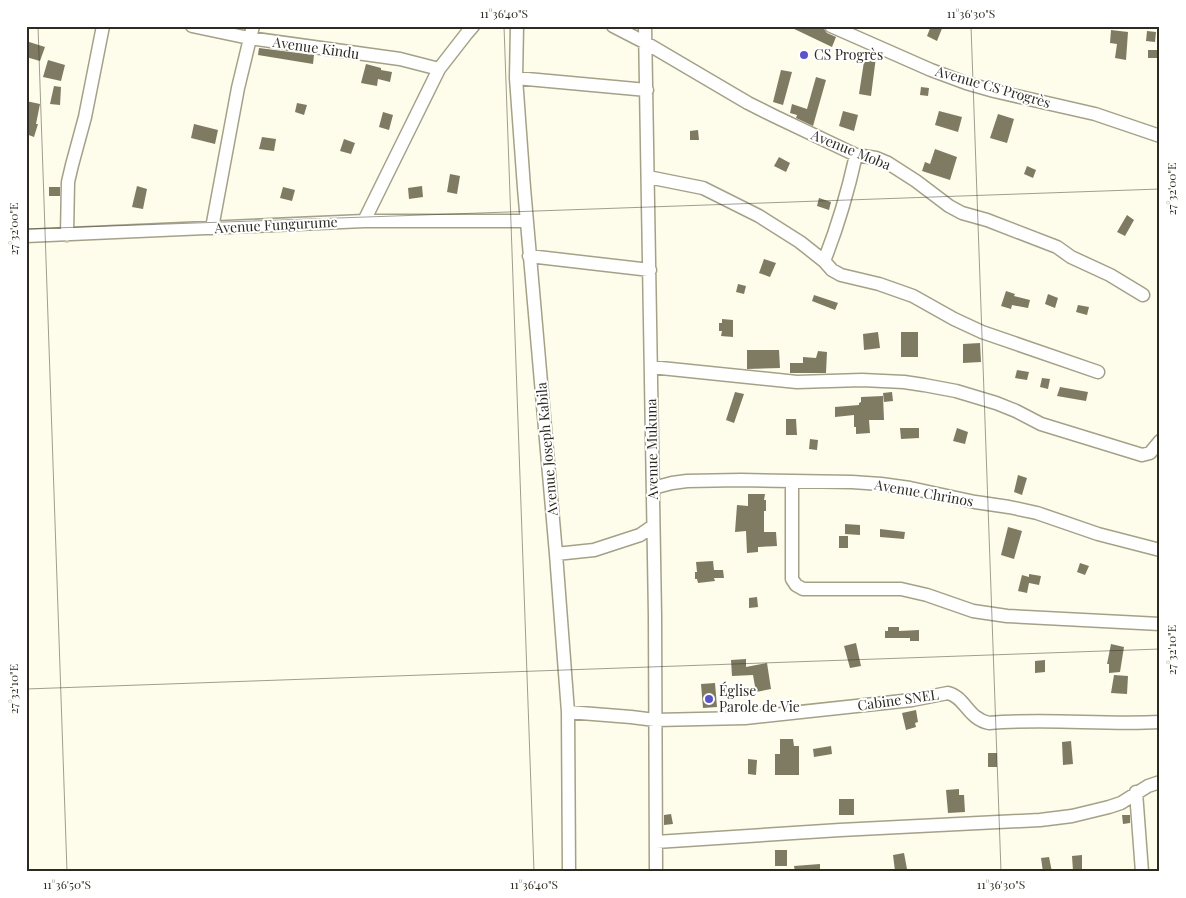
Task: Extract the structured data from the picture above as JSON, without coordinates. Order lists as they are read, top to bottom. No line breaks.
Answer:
{"streets":{"street":["Avenue Kindu","Avenue CS Progrès","Avenue Moba","Avenue Fungurume","Avenue Joseph Kabila","Avenue Mukuna","Avenue Chrinos","Cabine SNEL"]},"crossings":[["Avenue Moba","Avenue Mukuna"],["Avenue Fungurume","Avenue Joseph Kabila"],["Avenue Joseph Kabila","Cabine SNEL"],["Avenue Mukuna","Avenue Chrinos"],["Avenue Mukuna","Cabine SNEL"]],"places":["CS Progrès","Église Parole de Vie"],"coordinates":["11°36'40\"S","11°36'30\"S","27°32'00\"E","27°32'10\"E","11°36'50\"S"]}
